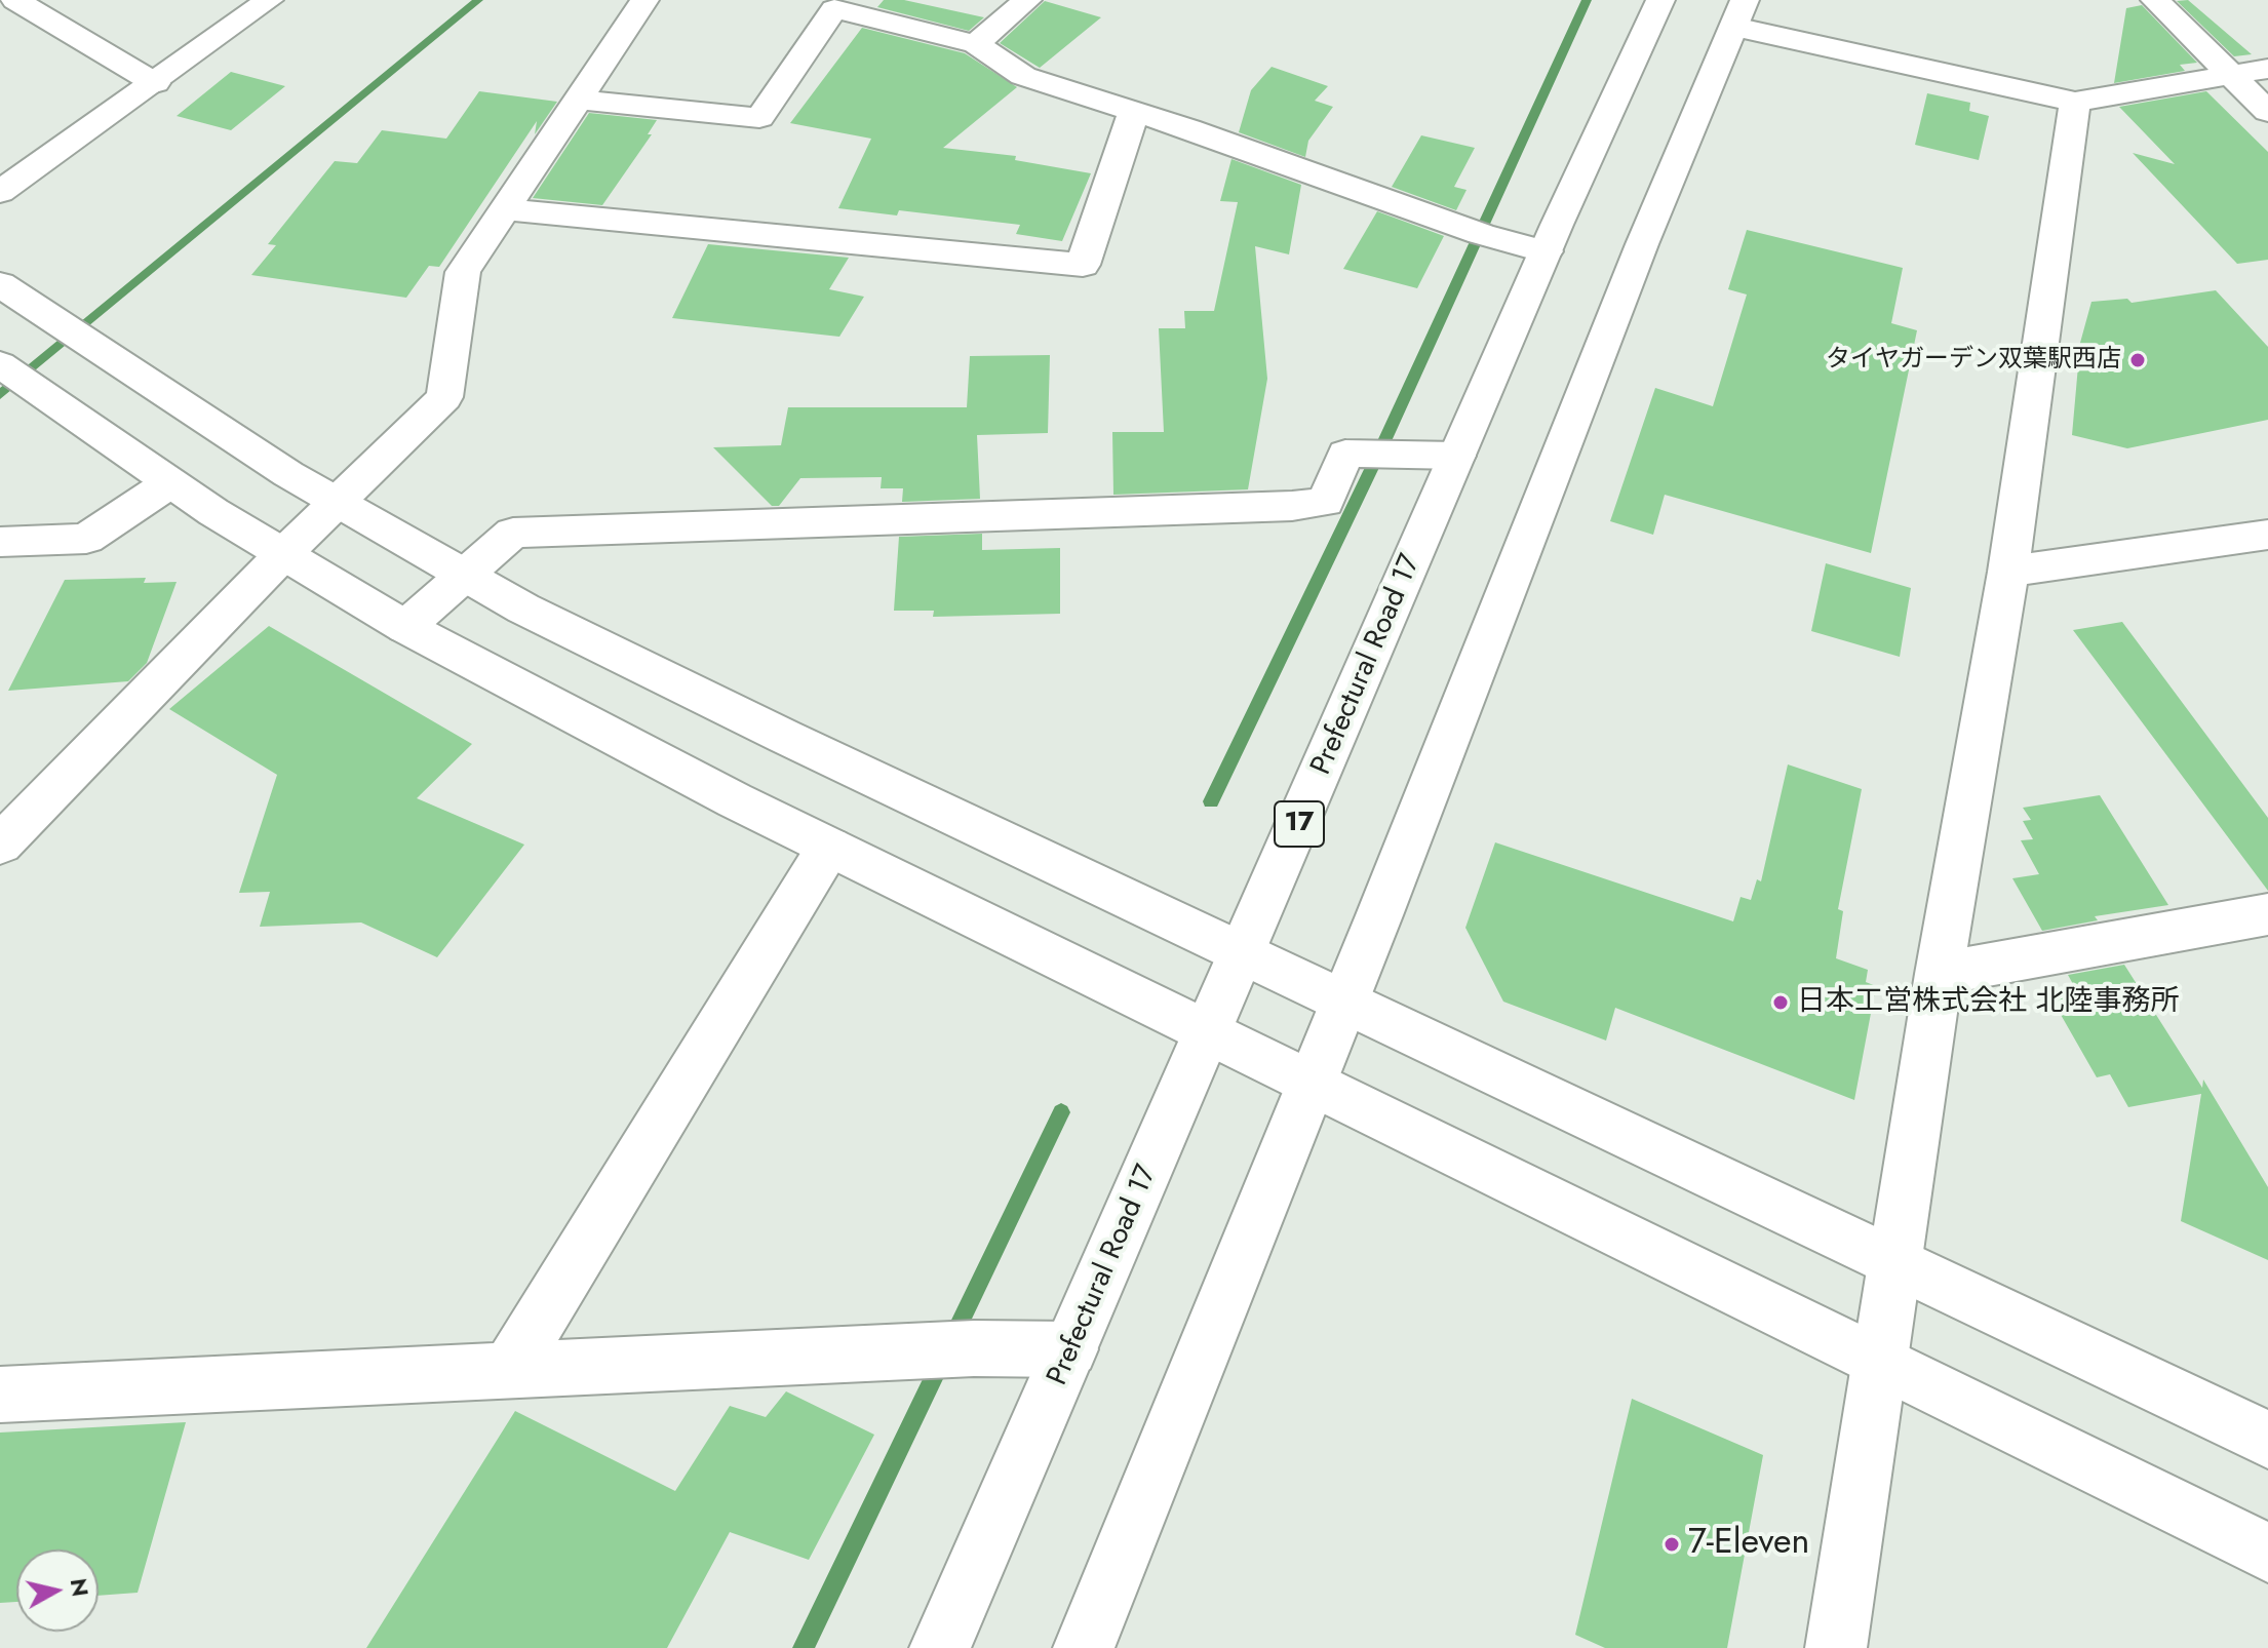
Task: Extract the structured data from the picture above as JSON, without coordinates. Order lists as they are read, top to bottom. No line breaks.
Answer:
{"streets":{"street":["Prefectural Road 17","17"]},"places":["タイヤガーデン双葉駅西店","日本工営株式会社 北陸事務所","7-Eleven"],"north":"right"}
